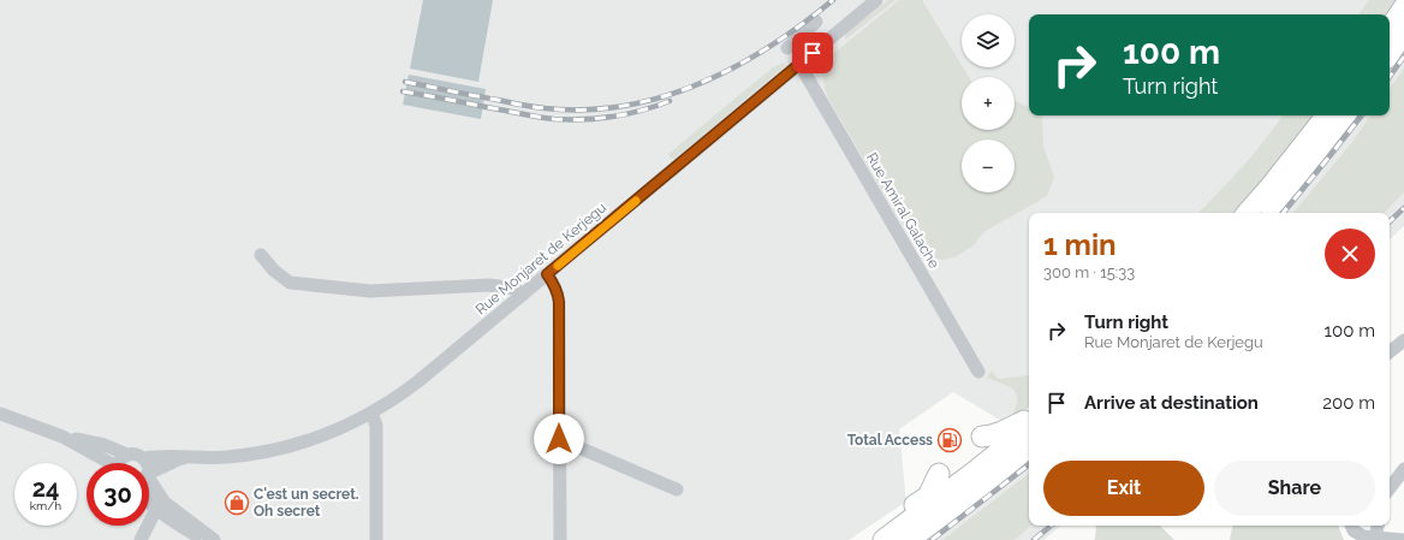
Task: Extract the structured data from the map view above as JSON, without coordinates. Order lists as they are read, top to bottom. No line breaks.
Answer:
{"streets":{"street":["Rue Amiral Galache","Rue Monjaret de Kerjegu"]},"crossings":[["Rue Amiral Galache","Rue Monjaret de Kerjegu"]],"places":{"fuel station":["Total Access"],"shop":["C'est un secret. Oh secret"]},"page":{"map_buttons":["+","−"],"turn":["100 m","Turn right"],"heading":["1 min","300 m · 15:33"],"list":[{"name":"Turn right","note":"Rue Monjaret de Kerjegu","value":"100 m"},{"name":"Arrive at destination","value":"200 m"}],"buttons":["Exit","Share"],"speed":"24 km/h","limit":"30"}}
